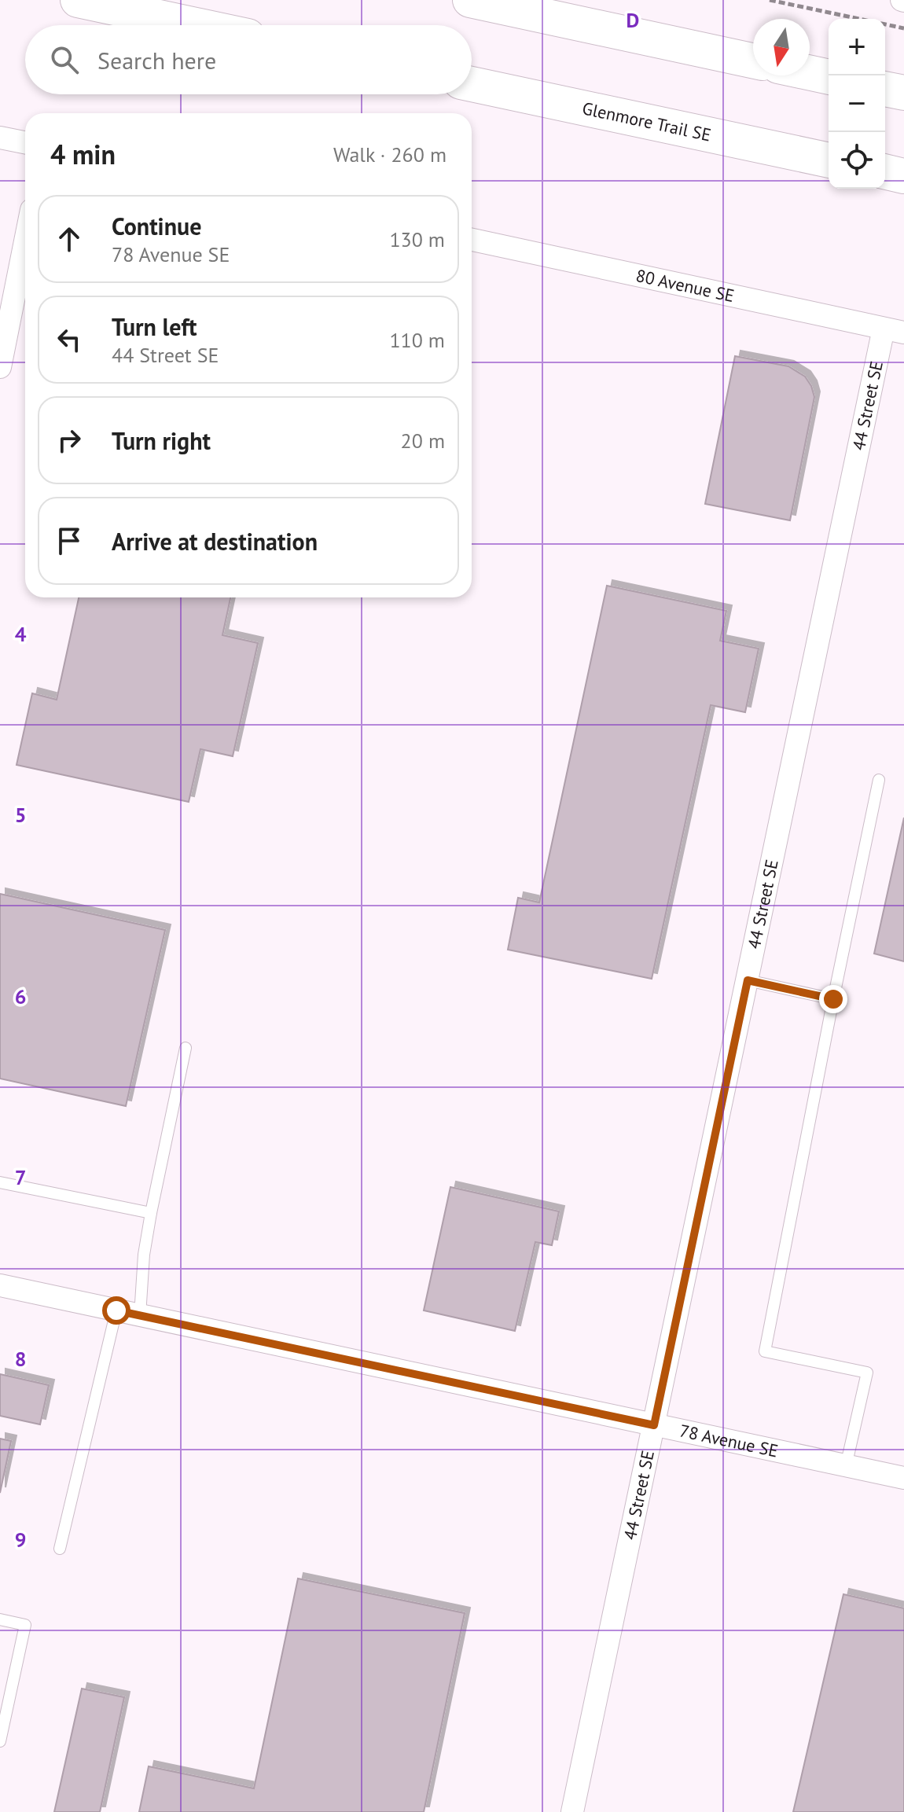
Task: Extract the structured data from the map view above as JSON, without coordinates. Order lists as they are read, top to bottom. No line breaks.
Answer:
{"streets":{"main road":["Glenmore Trail SE"],"street":["80 Avenue SE","44 Street SE","78 Avenue SE"]},"crossings":[["80 Avenue SE","44 Street SE"],["44 Street SE","78 Avenue SE"]],"north":"bottom","page":{"map_buttons":["+","−"],"search":"Search here","heading":["4 min","Walk · 260 m"],"list":[["Continue","78 Avenue SE","130 m"],["Turn left","44 Street SE","110 m"],["Turn right","20 m"],"Arrive at destination"]},"grid":{"columns":["D"],"rows":["4","5","6","7","8","9"]}}
